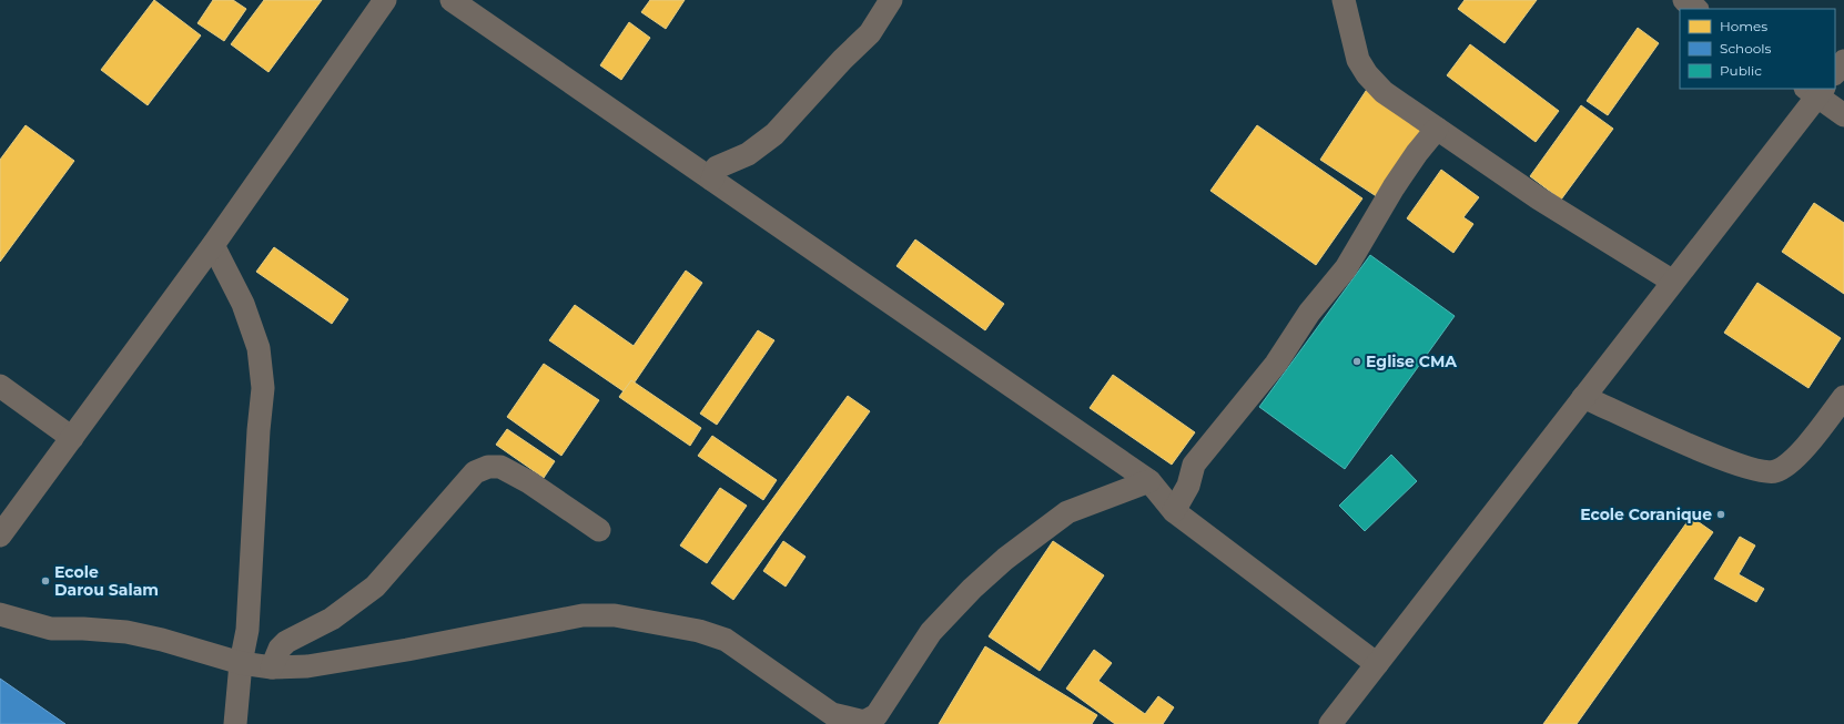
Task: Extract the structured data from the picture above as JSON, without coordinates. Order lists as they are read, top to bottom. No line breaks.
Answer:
{"places":["Eglise CMA","Ecole Coranique","Ecole Darou Salam"],"legend":["Homes","Schools","Public"]}
